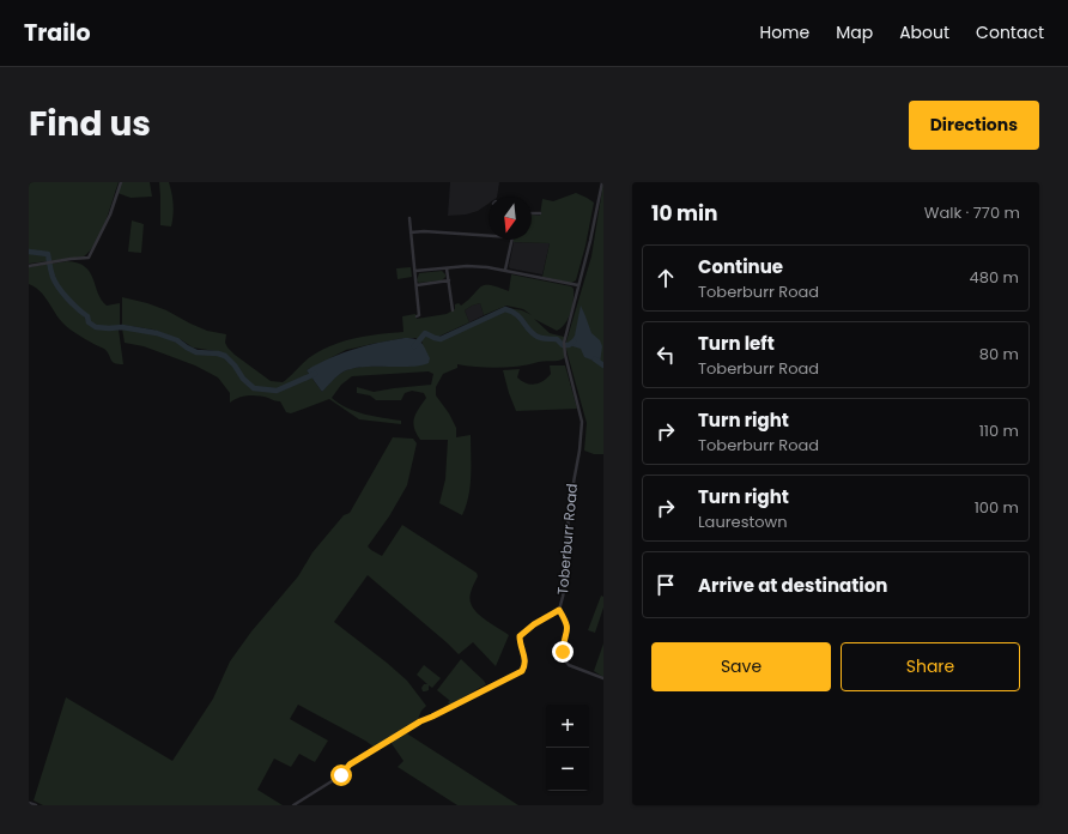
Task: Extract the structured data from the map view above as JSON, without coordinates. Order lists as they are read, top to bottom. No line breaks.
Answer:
{"streets":{"street":["Toberburr Road"]},"north":"bottom","page":{"header":"Trailo","nav":["Home","Map","About","Contact"],"title":"Find us","buttons":["Directions",["Save","Share"]],"heading":["10 min","Walk · 770 m"],"list":[["Continue","Toberburr Road","480 m"],["Turn left","Toberburr Road","80 m"],["Turn right","Toberburr Road","110 m"],["Turn right","Laurestown","100 m"],"Arrive at destination"],"map_buttons":["+","−"]}}
